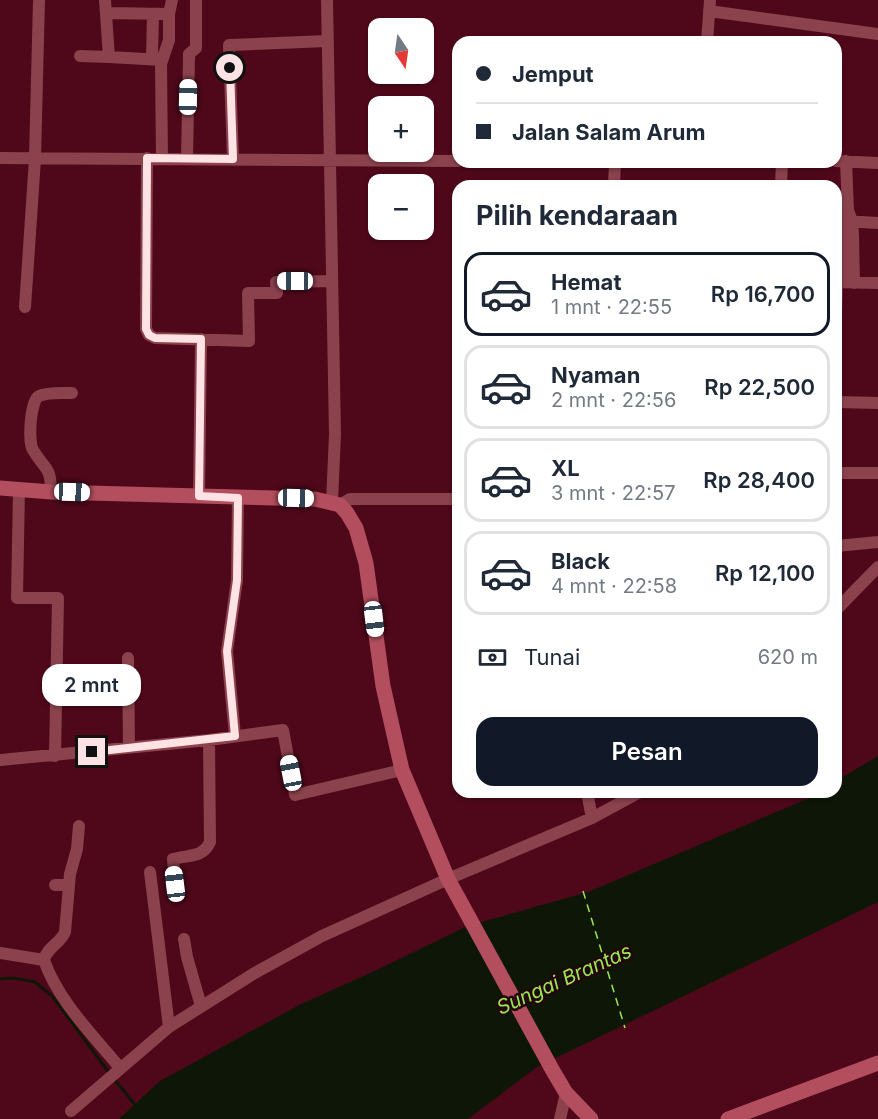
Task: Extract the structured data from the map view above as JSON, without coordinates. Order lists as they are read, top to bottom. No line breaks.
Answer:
{"water":["Sungai Brantas"],"north":"bottom","page":{"map_buttons":["+","−"],"banner":["Jemput","Jalan Salam Arum"],"heading":"Pilih kendaraan","list":[{"name":"Hemat","note":"1 mnt · 22:55","value":"Rp 16,700"},{"name":"Nyaman","note":"2 mnt · 22:56","value":"Rp 22,500"},{"name":"XL","note":"3 mnt · 22:57","value":"Rp 28,400"},{"name":"Black","note":"4 mnt · 22:58","value":"Rp 12,100"}],"pay":["Tunai","620 m"],"bubble":"2 mnt","buttons":"Pesan"}}
